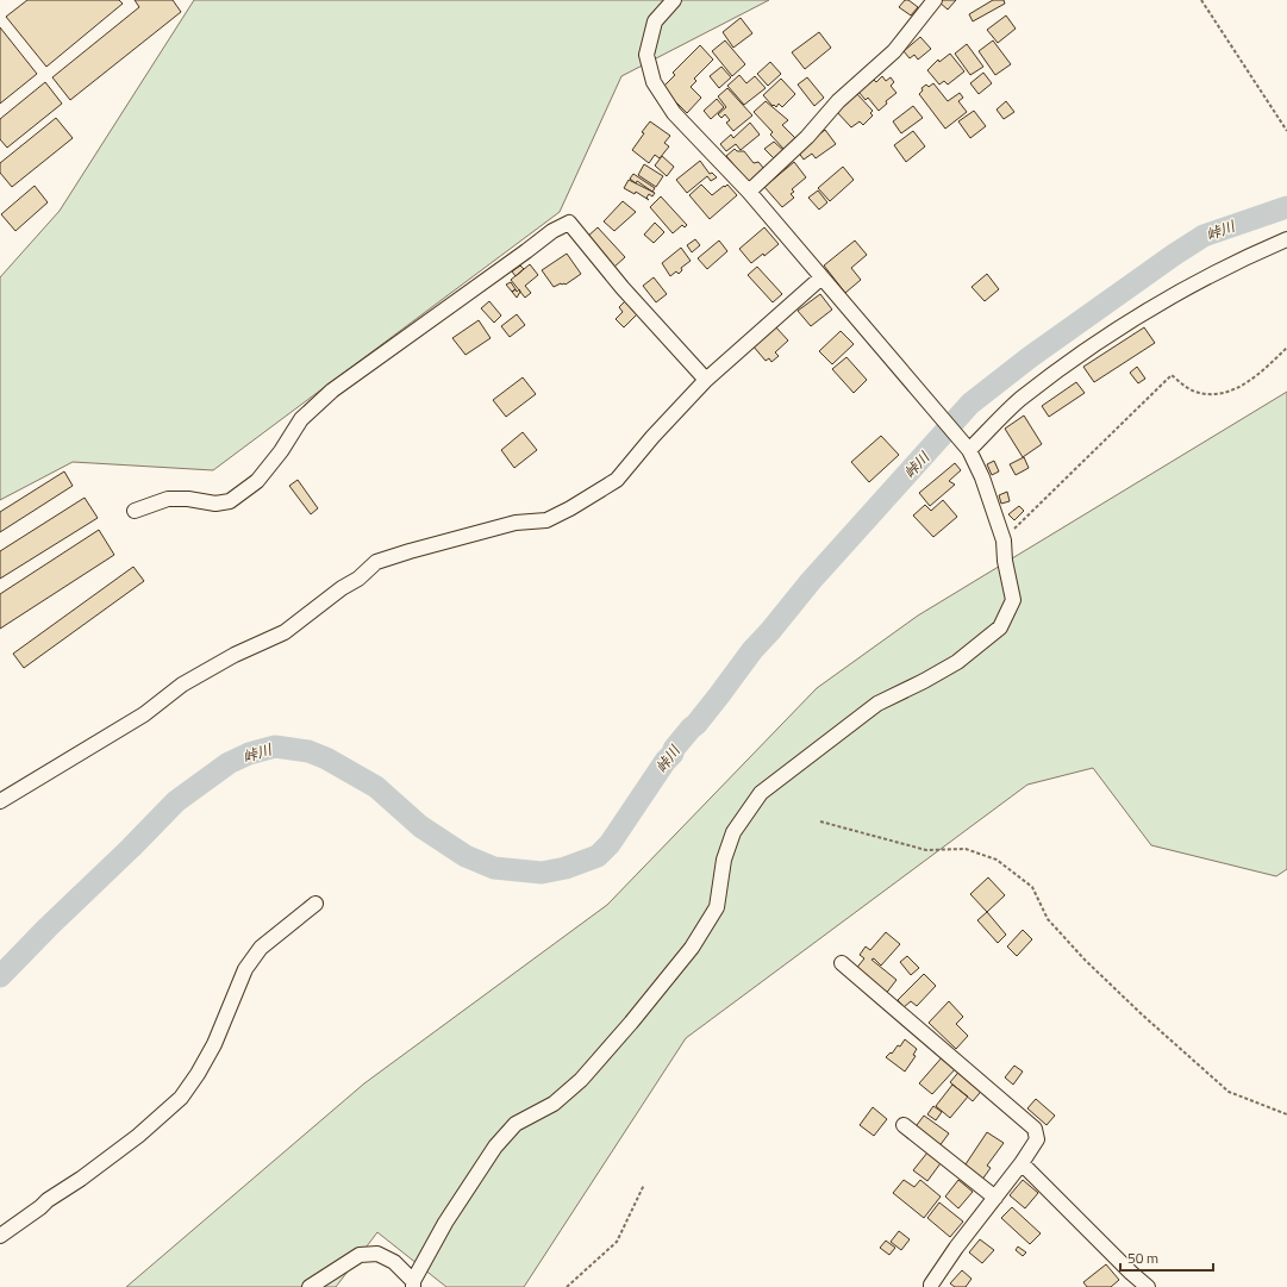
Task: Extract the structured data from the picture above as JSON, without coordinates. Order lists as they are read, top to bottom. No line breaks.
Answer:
{"water":["峠川"],"scale_bar":"50 m"}
